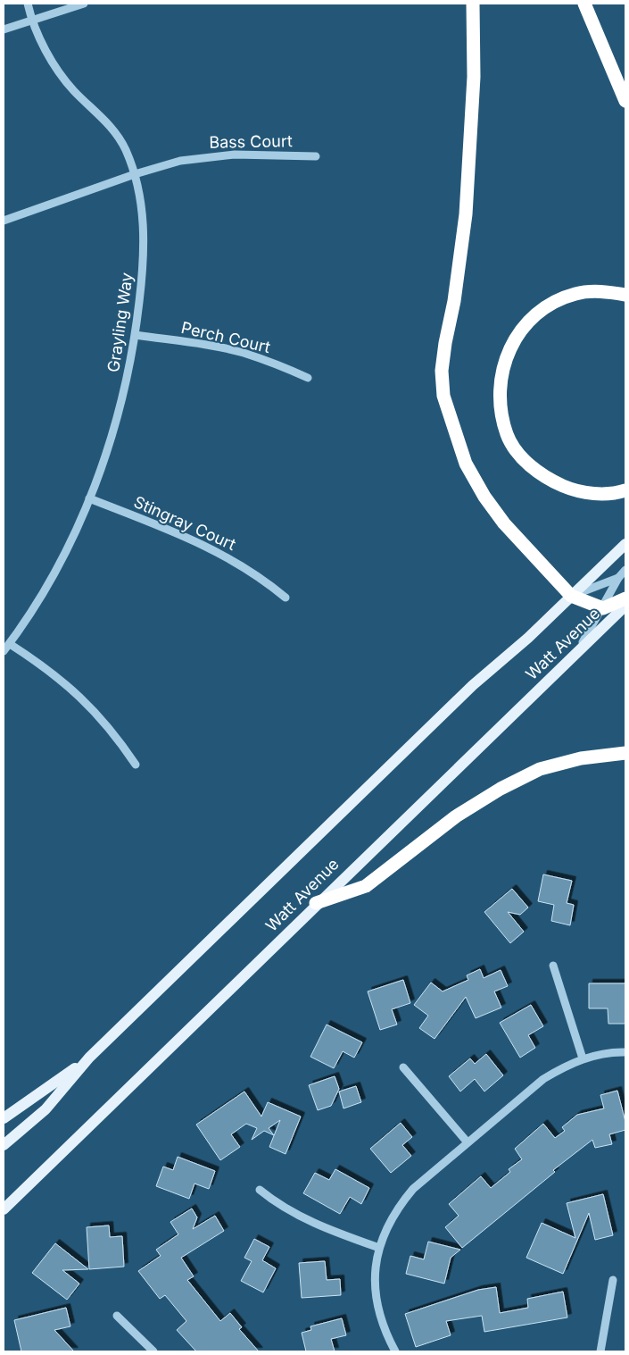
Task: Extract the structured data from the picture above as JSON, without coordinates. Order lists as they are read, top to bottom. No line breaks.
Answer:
{"streets":{"main road":["Watt Avenue"],"street":["Bass Court","Grayling Way","Perch Court","Stingray Court"]},"crossings":[["Bass Court","Grayling Way"],["Grayling Way","Perch Court"],["Grayling Way","Stingray Court"]]}
